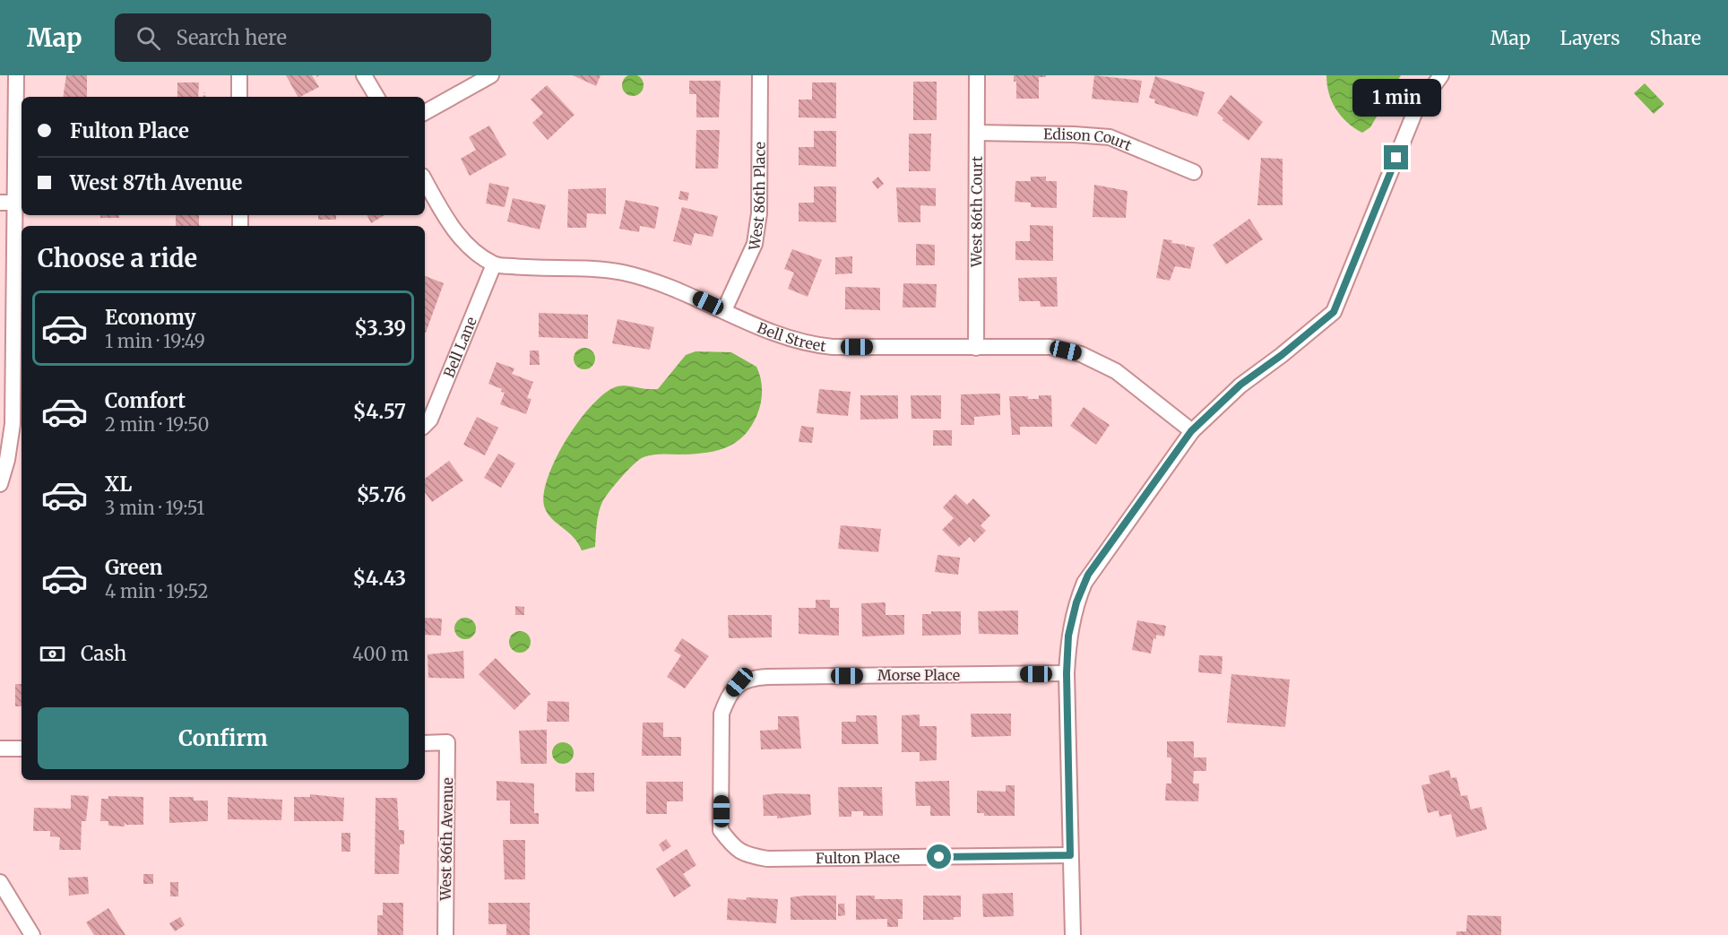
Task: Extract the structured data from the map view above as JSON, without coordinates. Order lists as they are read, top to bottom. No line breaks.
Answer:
{"streets":{"street":["Edison Court","West 86th Place","West 86th Court","Bell Street","Bell Lane","Morse Place","West 86th Avenue","Fulton Place"]},"crossings":[["Edison Court","West 86th Court"],["West 86th Place","Bell Street"],["West 86th Court","Bell Street"],["Bell Street","Bell Lane"],["Morse Place","Fulton Place"]],"page":{"header":"Map","search":"Search here","nav":["Map","Layers","Share"],"bubble":"1 min","banner":["Fulton Place","West 87th Avenue"],"heading":"Choose a ride","list":[{"name":"Economy","note":"1 min · 19:49","value":"$3.39"},{"name":"Comfort","note":"2 min · 19:50","value":"$4.57"},{"name":"XL","note":"3 min · 19:51","value":"$5.76"},{"name":"Green","note":"4 min · 19:52","value":"$4.43"}],"pay":["Cash","400 m"],"buttons":"Confirm"}}
